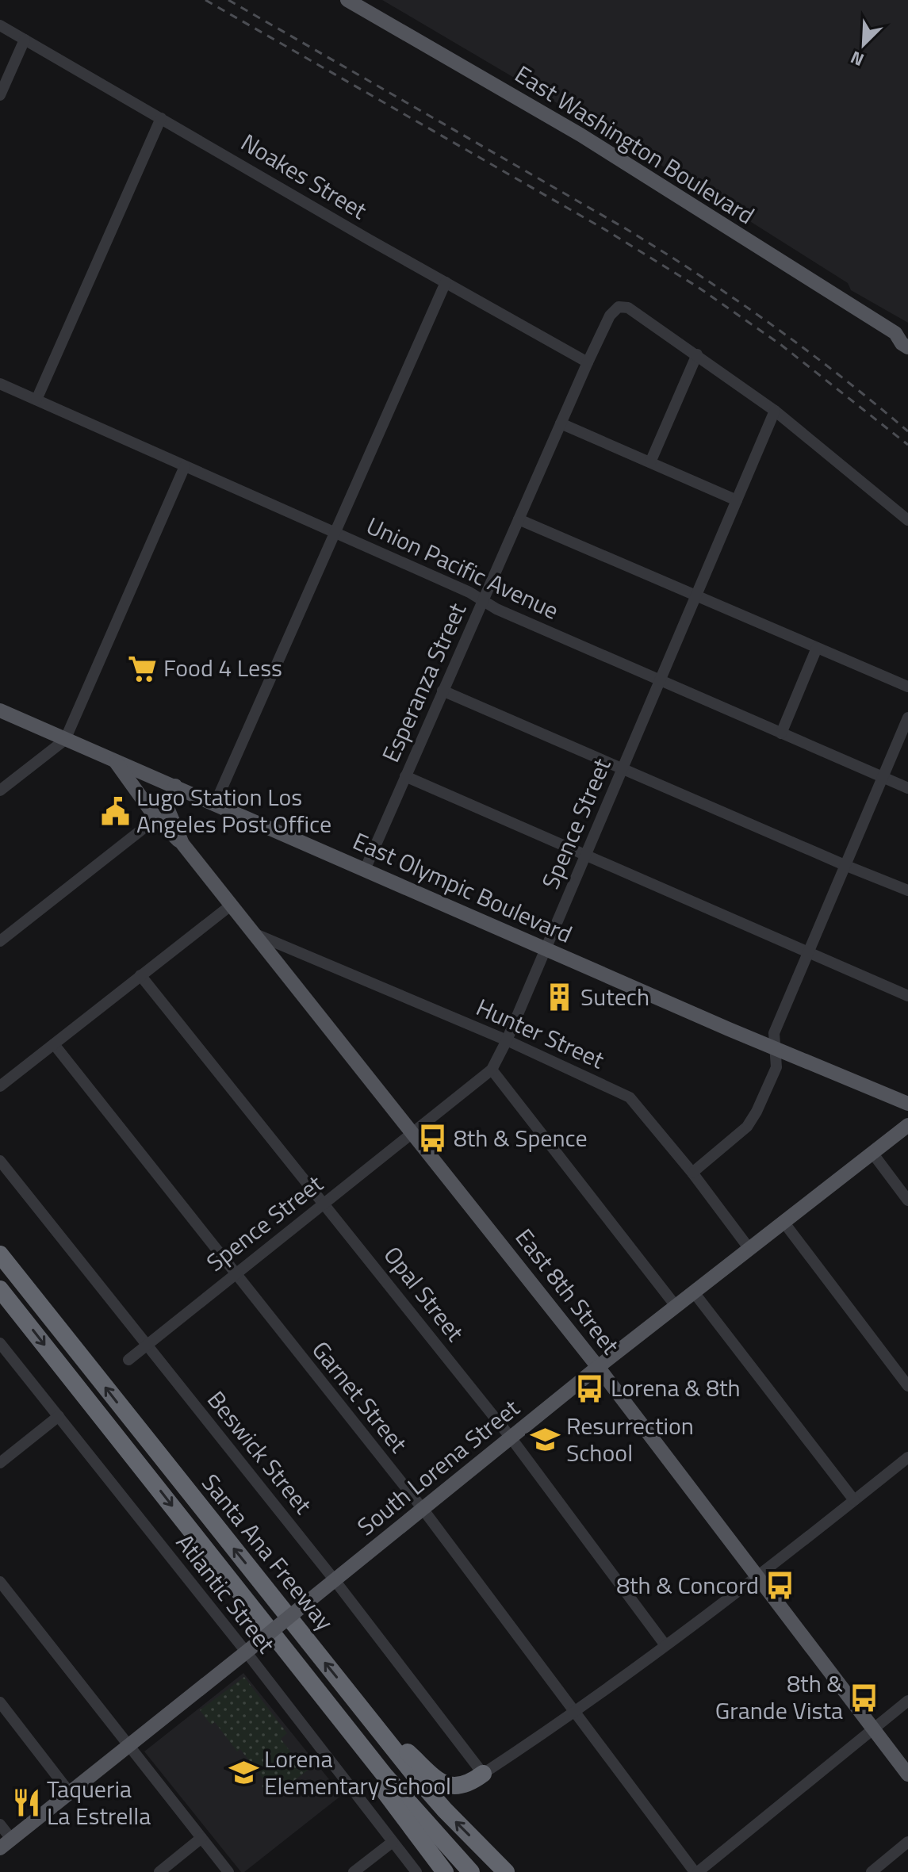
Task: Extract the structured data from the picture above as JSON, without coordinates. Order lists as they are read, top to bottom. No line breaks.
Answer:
{"streets":{"highway":["Santa Ana Freeway"],"main road":["East Washington Boulevard","East Olympic Boulevard","East 8th Street","South Lorena Street"],"street":["Noakes Street","Union Pacific Avenue","Esperanza Street","Spence Street","Hunter Street","Opal Street","Garnet Street","Beswick Street","Atlantic Street"]},"crossings":[["Noakes Street","Esperanza Street"],["Union Pacific Avenue","Esperanza Street"],["Union Pacific Avenue","Spence Street"],["Esperanza Street","East Olympic Boulevard"],["Spence Street","East Olympic Boulevard"],["Spence Street","Hunter Street"],["Spence Street","East 8th Street"],["Spence Street","Opal Street"],["Spence Street","Garnet Street"],["Spence Street","Beswick Street"],["East Olympic Boulevard","East 8th Street"],["Hunter Street","East 8th Street"],["Hunter Street","South Lorena Street"],["East 8th Street","South Lorena Street"],["Opal Street","South Lorena Street"],["Garnet Street","South Lorena Street"],["Beswick Street","South Lorena Street"],["South Lorena Street","Atlantic Street"]],"places":{"supermarket":["Food 4 Less"],"public building":["Lugo Station Los Angeles Post Office"],"building":["Sutech"],"bus stop":["8th & Spence","Lorena & 8th","8th & Concord","8th & Grande Vista"],"school or university":["Resurrection School","Lorena Elementary School"],"restaurant":["Taqueria La Estrella"]},"north":"bottom left"}
